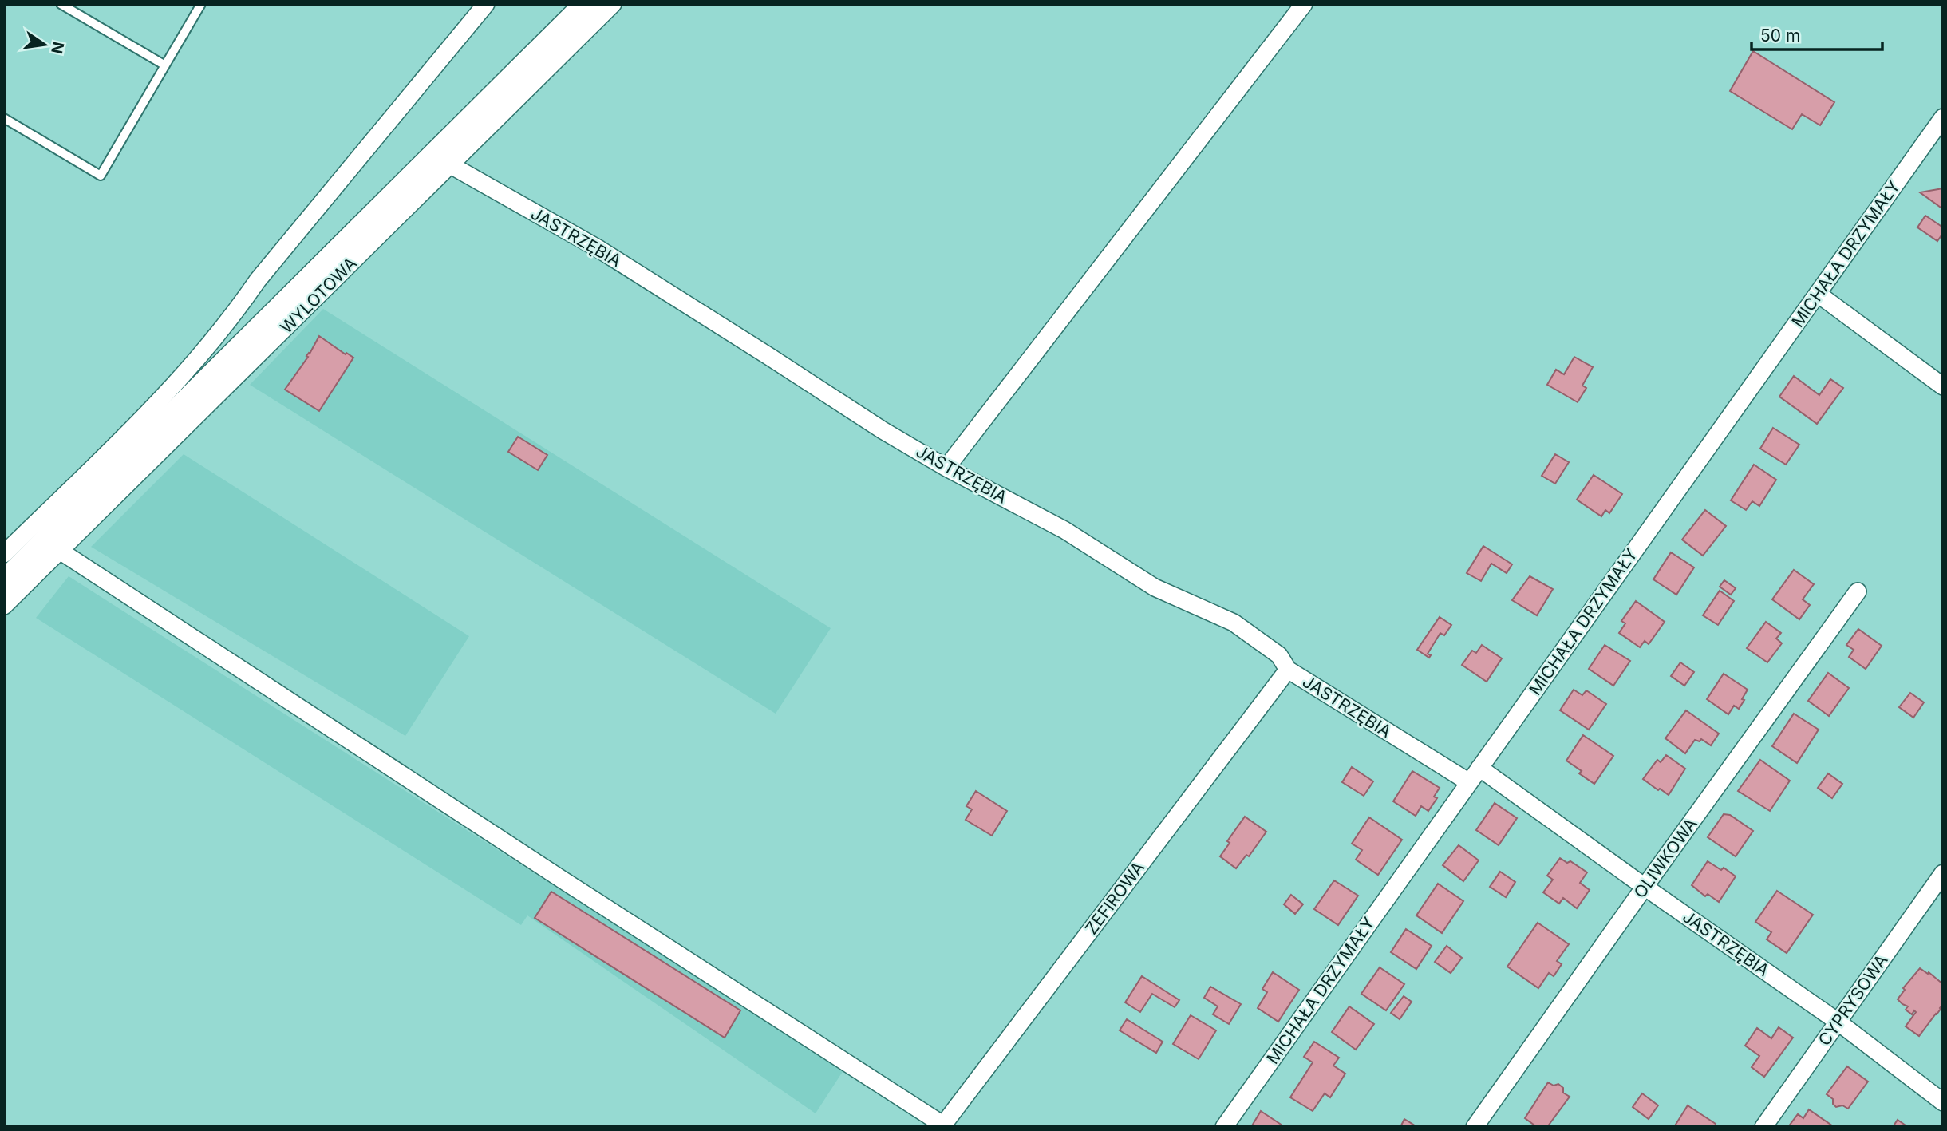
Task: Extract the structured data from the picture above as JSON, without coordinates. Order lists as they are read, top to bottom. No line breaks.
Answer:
{"streets":{"street":["JASTRZĘBIA","MICHAŁA DRZYMAŁY","WYLOTOWA","OLIWKOWA","ZEFIROWA","CYPRYSOWA"]},"crossings":[["JASTRZĘBIA","MICHAŁA DRZYMAŁY"],["JASTRZĘBIA","WYLOTOWA"],["JASTRZĘBIA","OLIWKOWA"],["JASTRZĘBIA","ZEFIROWA"],["JASTRZĘBIA","CYPRYSOWA"]],"scale_bar":"50 m","north":"right"}
